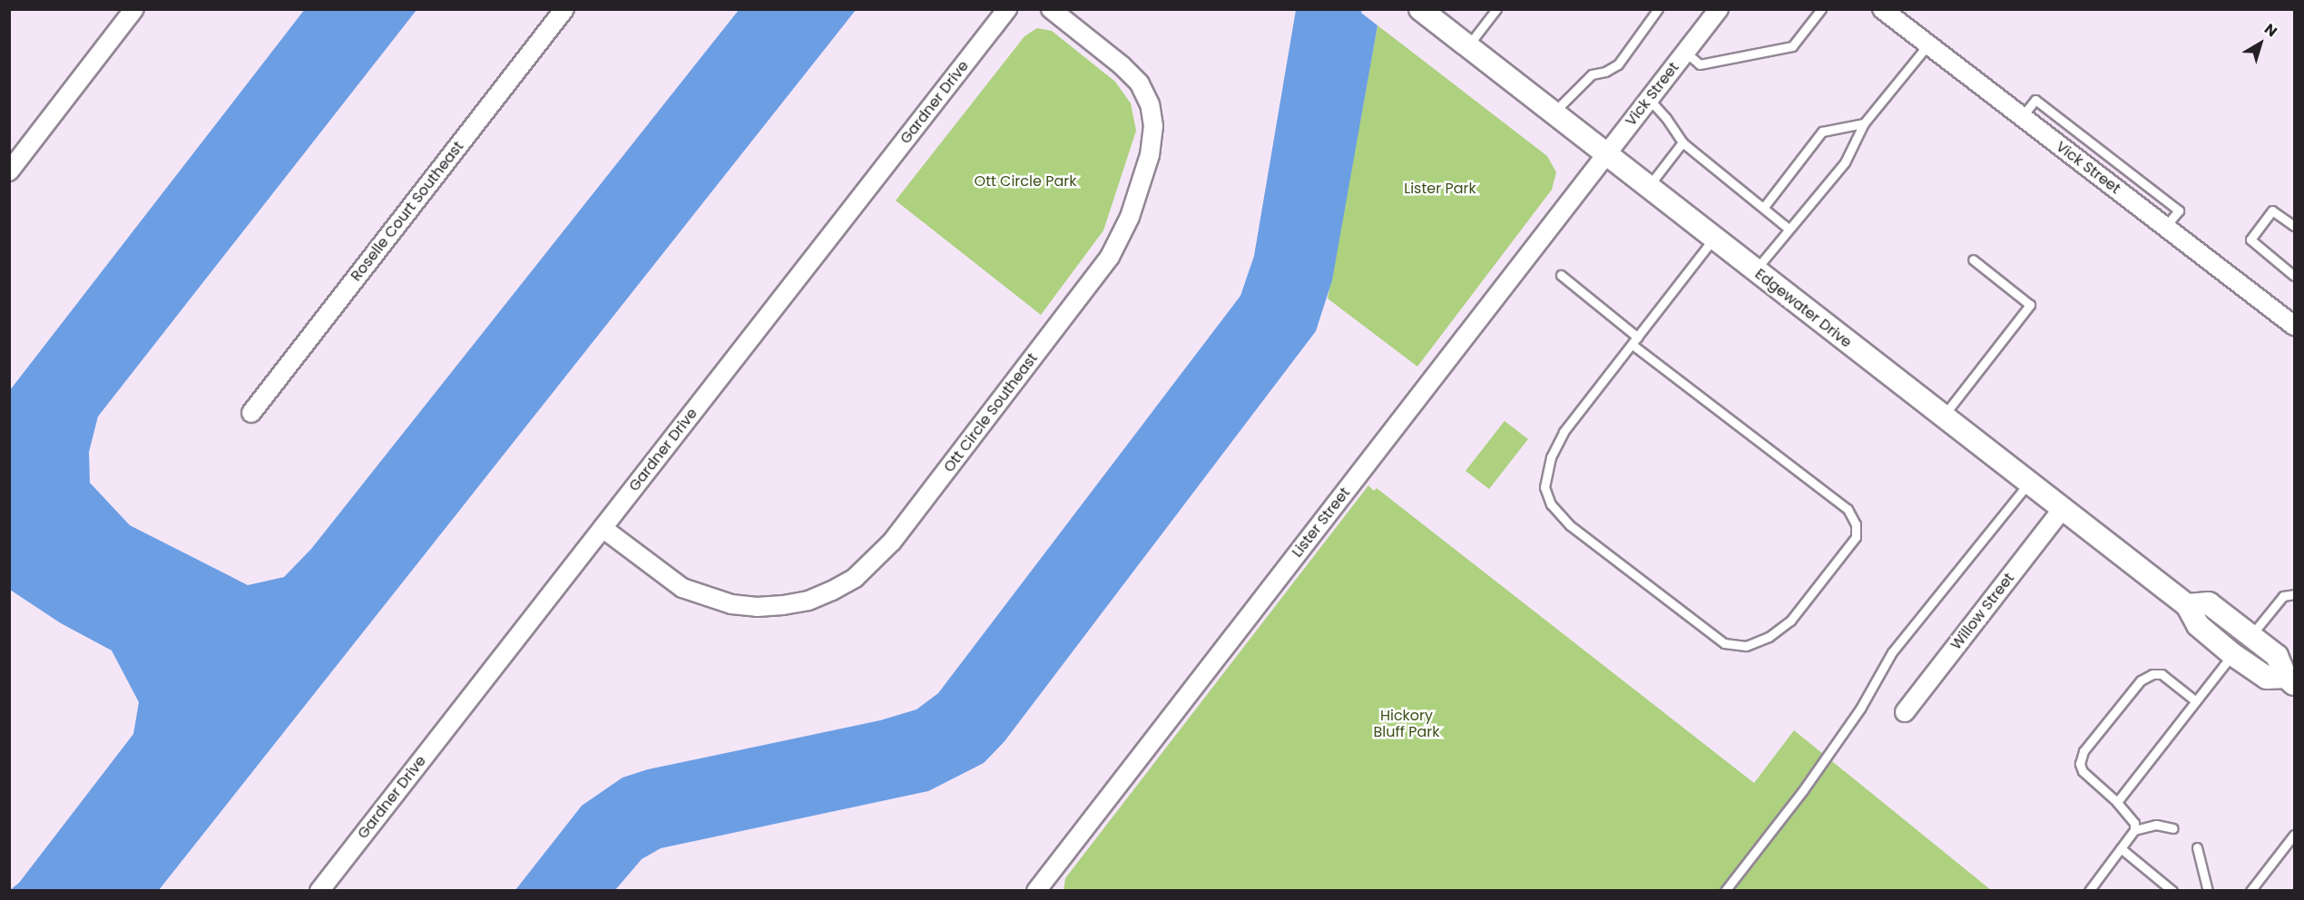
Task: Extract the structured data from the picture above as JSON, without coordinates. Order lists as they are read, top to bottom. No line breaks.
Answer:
{"streets":{"street":["Vick Street","Gardner Drive","Roselle Court Southeast","Edgewater Drive","Ott Circle Southeast","Lister Street","Willow Street"]},"crossings":[["Vick Street","Edgewater Drive"],["Vick Street","Lister Street"],["Gardner Drive","Ott Circle Southeast"],["Edgewater Drive","Lister Street"],["Edgewater Drive","Willow Street"]],"parks":["Ott Circle Park","Lister Park","Hickory Bluff Park"],"north":"top right"}
